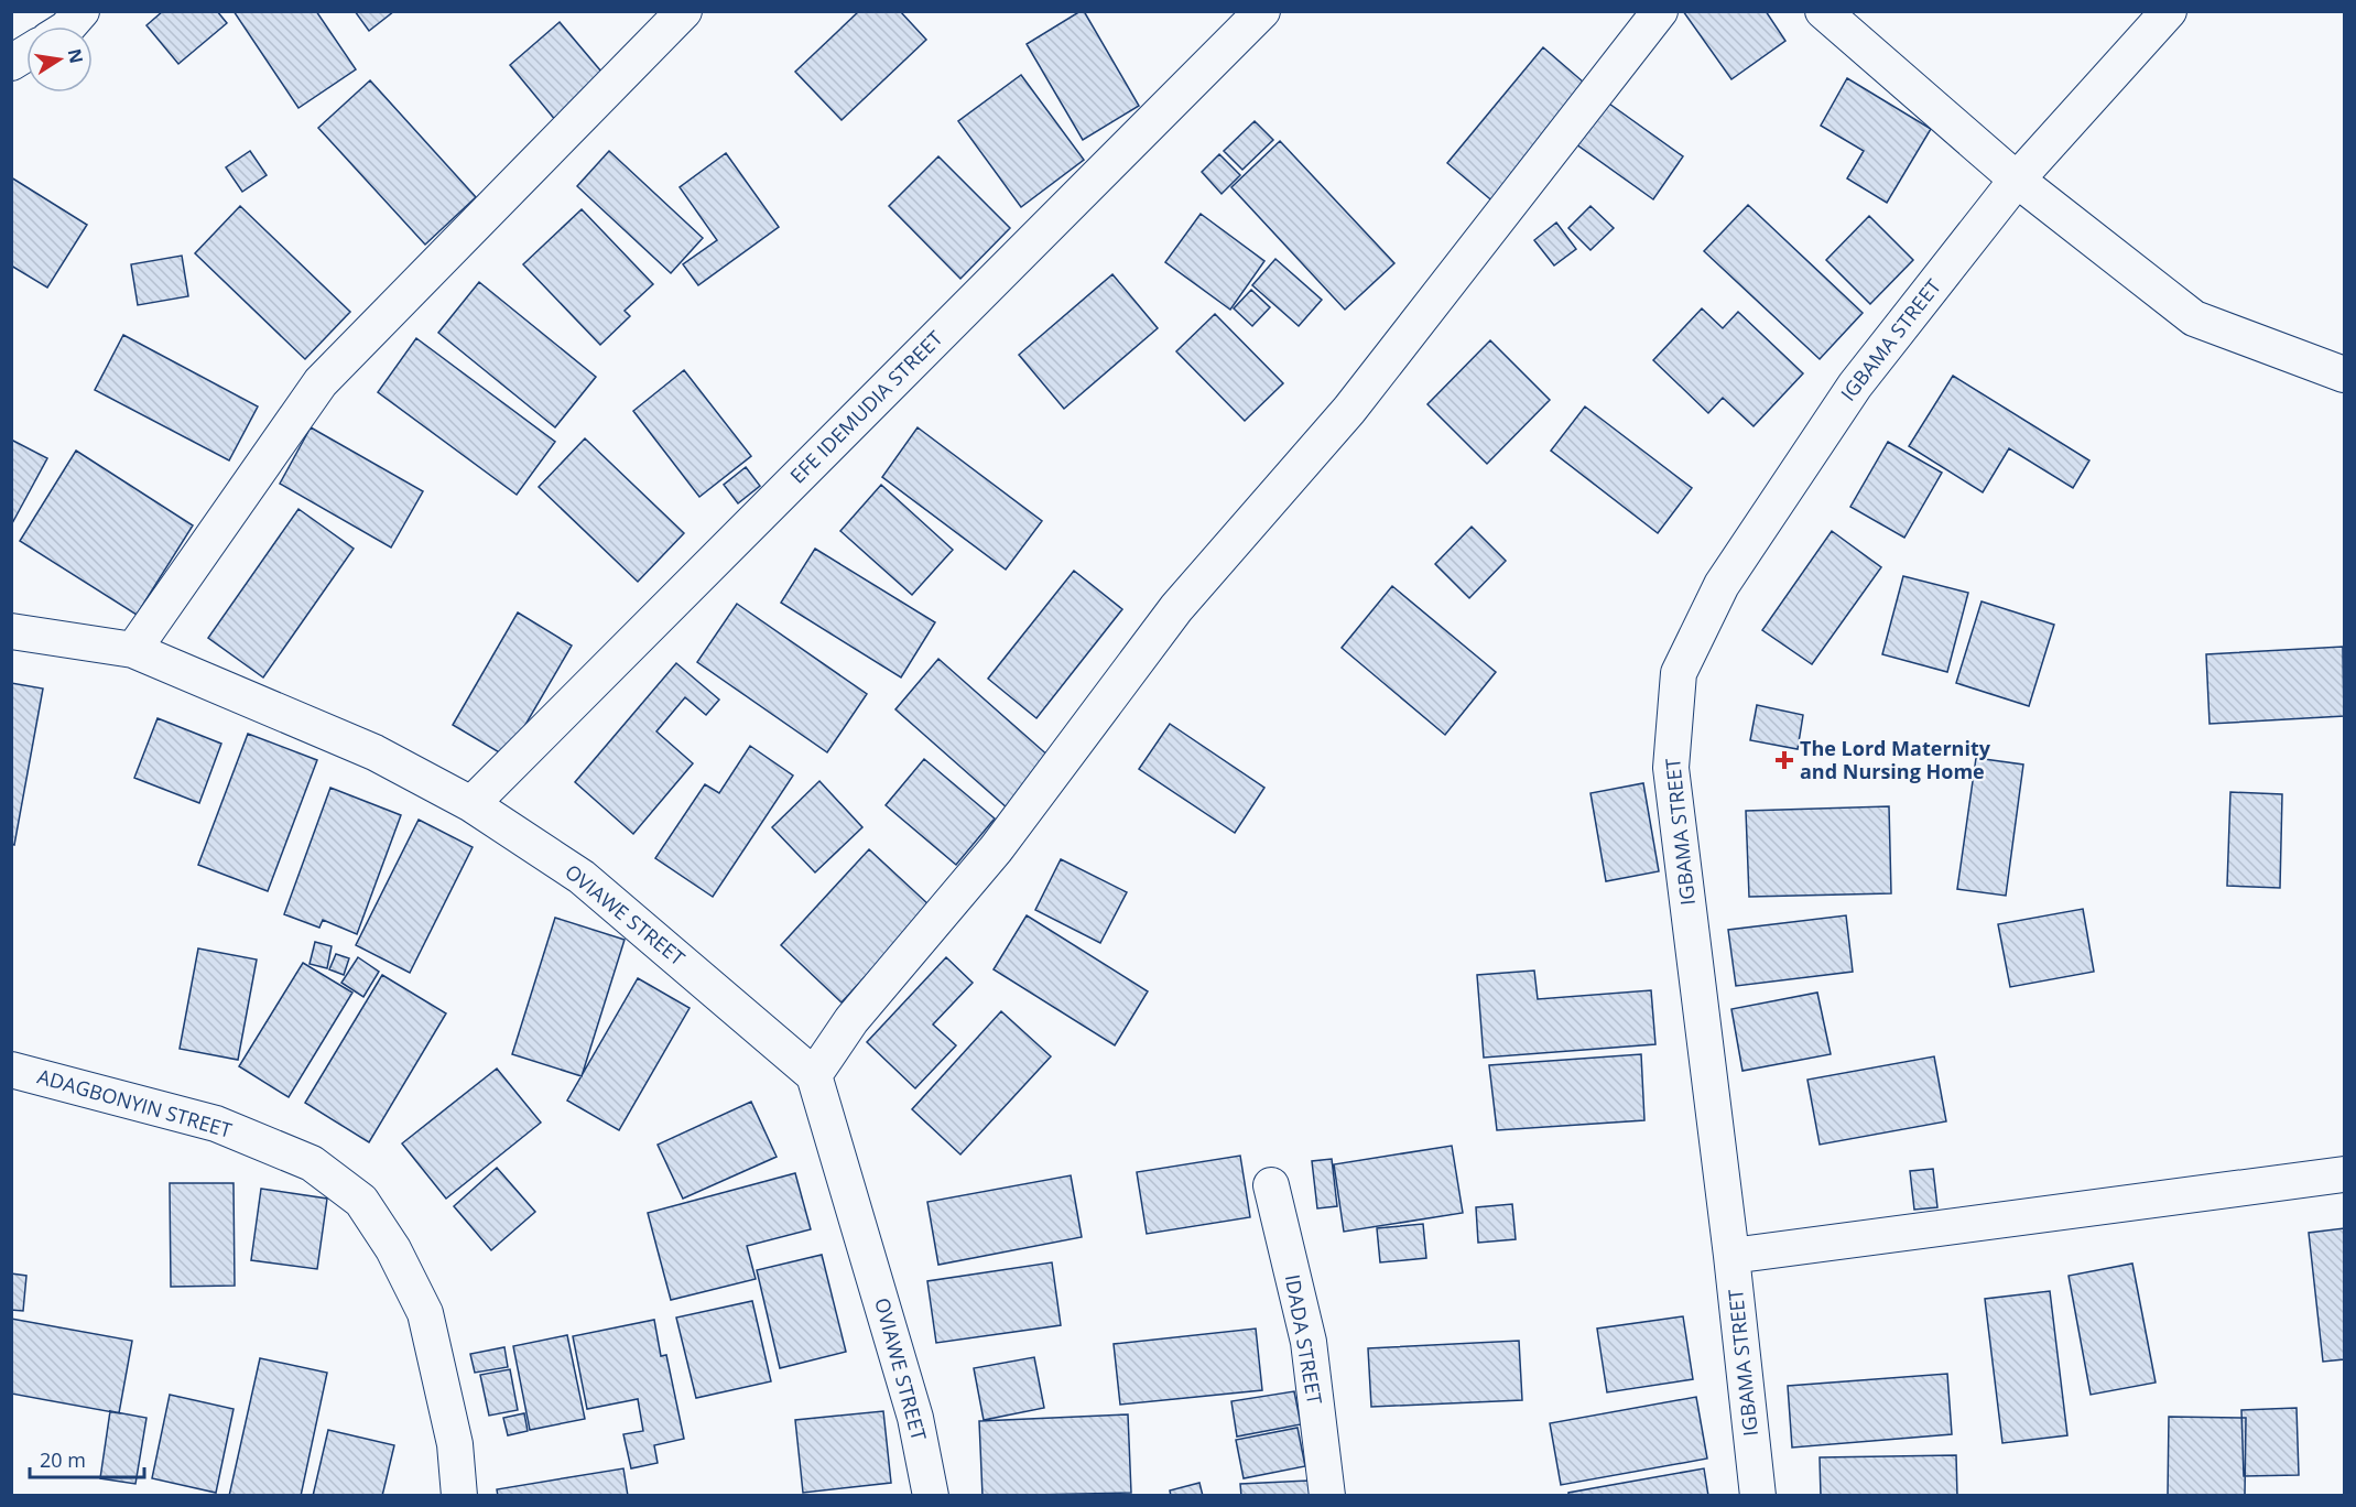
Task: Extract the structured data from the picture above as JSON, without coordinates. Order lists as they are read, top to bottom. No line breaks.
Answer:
{"streets":{"street":["IGBAMA STREET","EFE IDEMUDIA STREET","OVIAWE STREET","ADAGBONYIN STREET","IDADA STREET"]},"crossings":[["EFE IDEMUDIA STREET","OVIAWE STREET"]],"places":{"health":["The Lord Maternity and Nursing Home"]},"scale_bar":"20 m","north":"right"}
